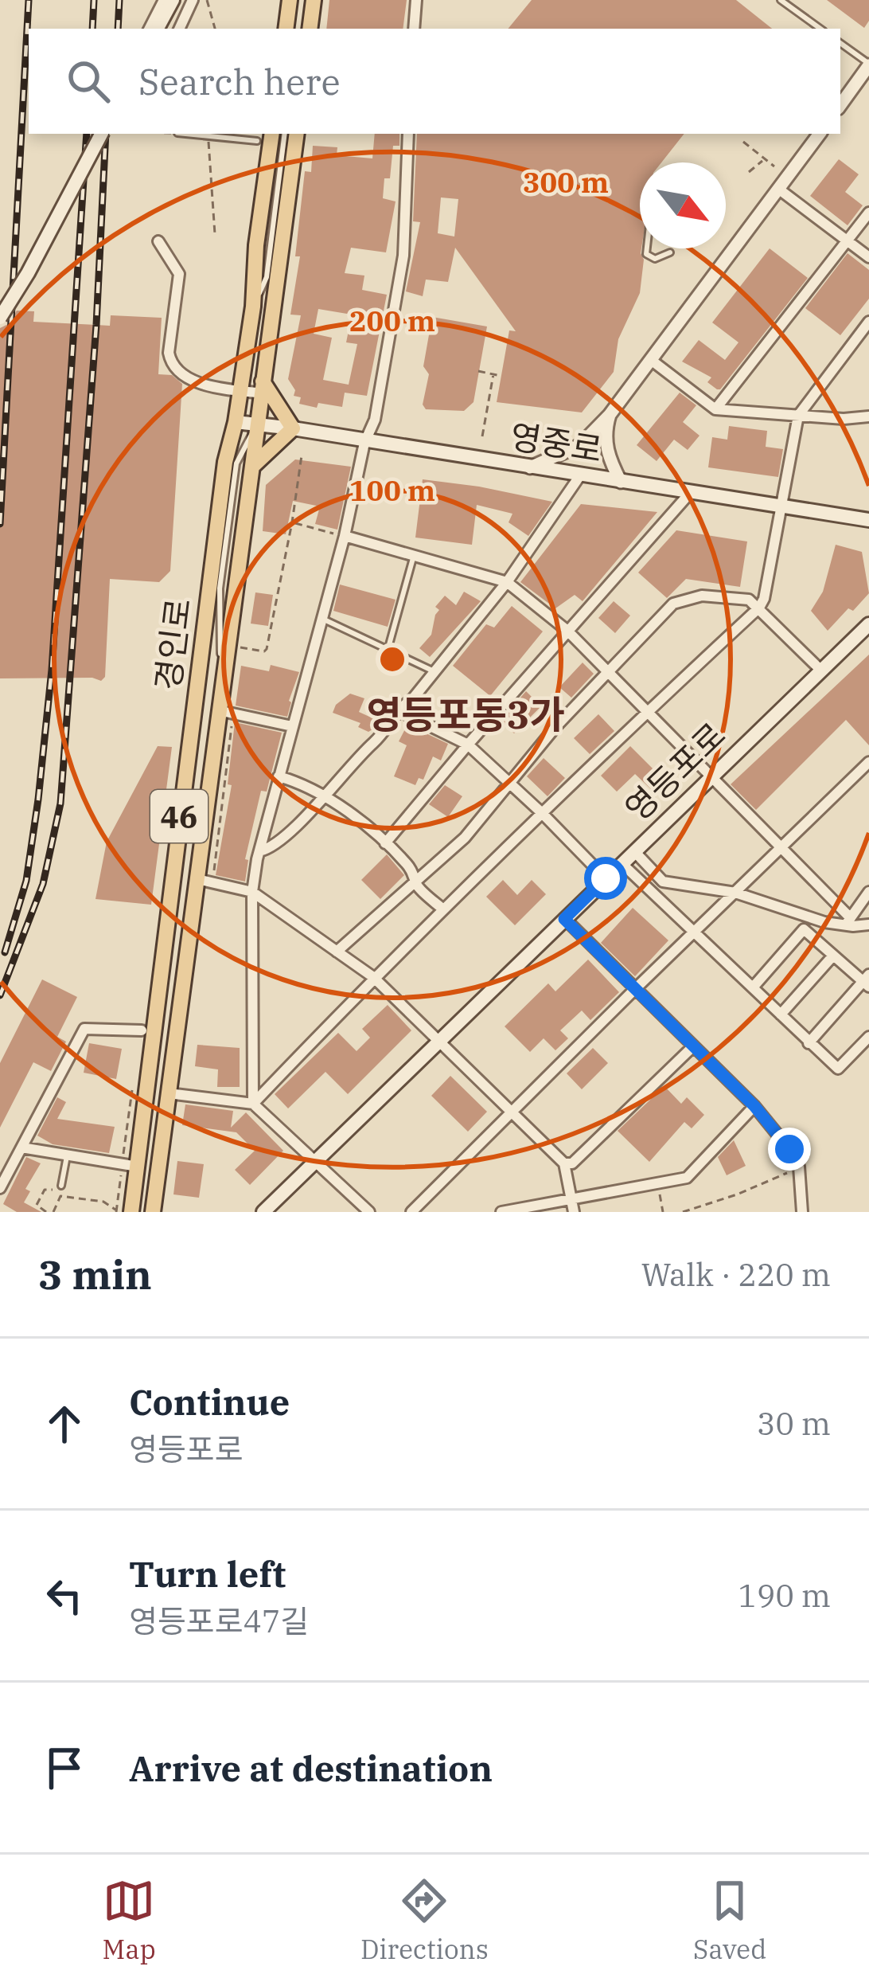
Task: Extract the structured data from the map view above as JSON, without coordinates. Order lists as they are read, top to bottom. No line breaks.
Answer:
{"streets":{"main road":["영중로","경인로","영등포로","46"]},"crossings":[["영중로","경인로"]],"districts":["영등포동3가"],"north":"bottom right","page":{"search":"Search here","heading":["3 min","Walk · 220 m"],"list":[["Continue","영등포로","30 m"],["Turn left","영등포로47길","190 m"],"Arrive at destination"],"nav":["Map","Directions","Saved"]},"rings":["300 m","200 m","100 m"]}
